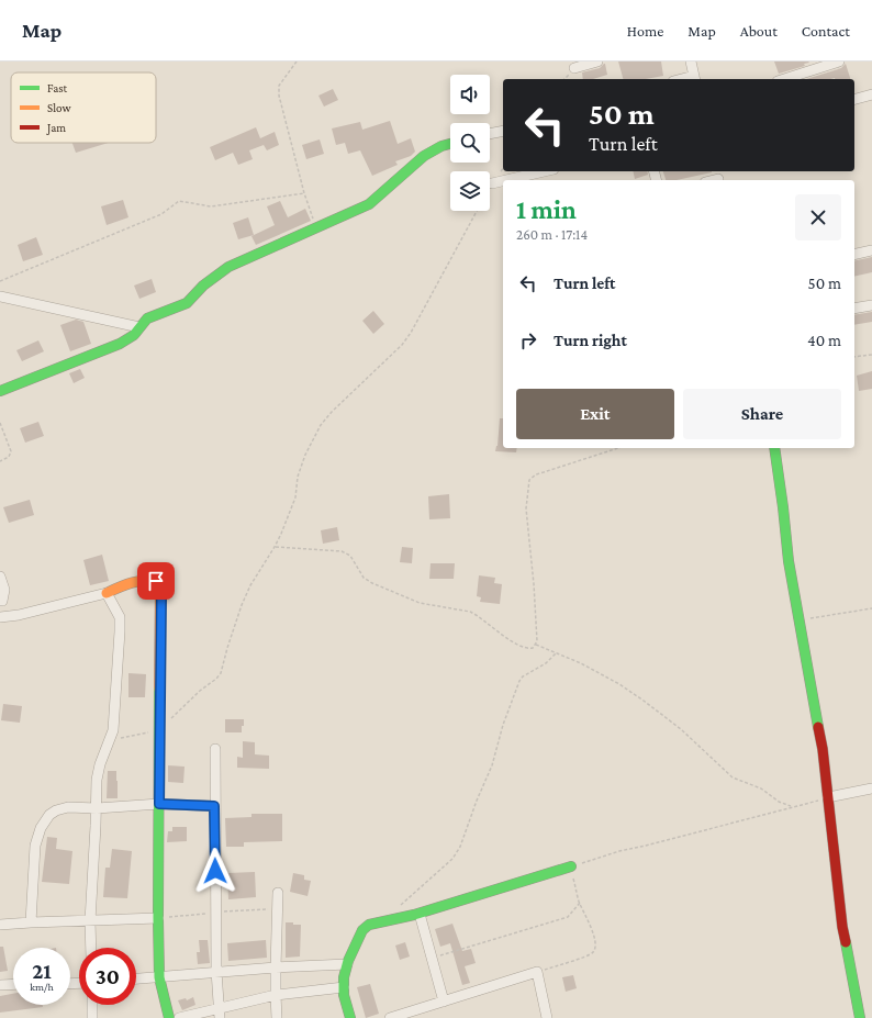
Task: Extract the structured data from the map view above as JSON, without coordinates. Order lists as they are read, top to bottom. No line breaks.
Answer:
{"legend":["Fast","Slow","Jam"],"page":{"header":"Map","nav":["Home","Map","About","Contact"],"turn":["50 m","Turn left"],"heading":["1 min","260 m · 17:14"],"list":[{"name":"Turn left","value":"50 m"},{"name":"Turn right","value":"40 m"}],"buttons":["Exit","Share"],"speed":"21 km/h","limit":"30"}}
